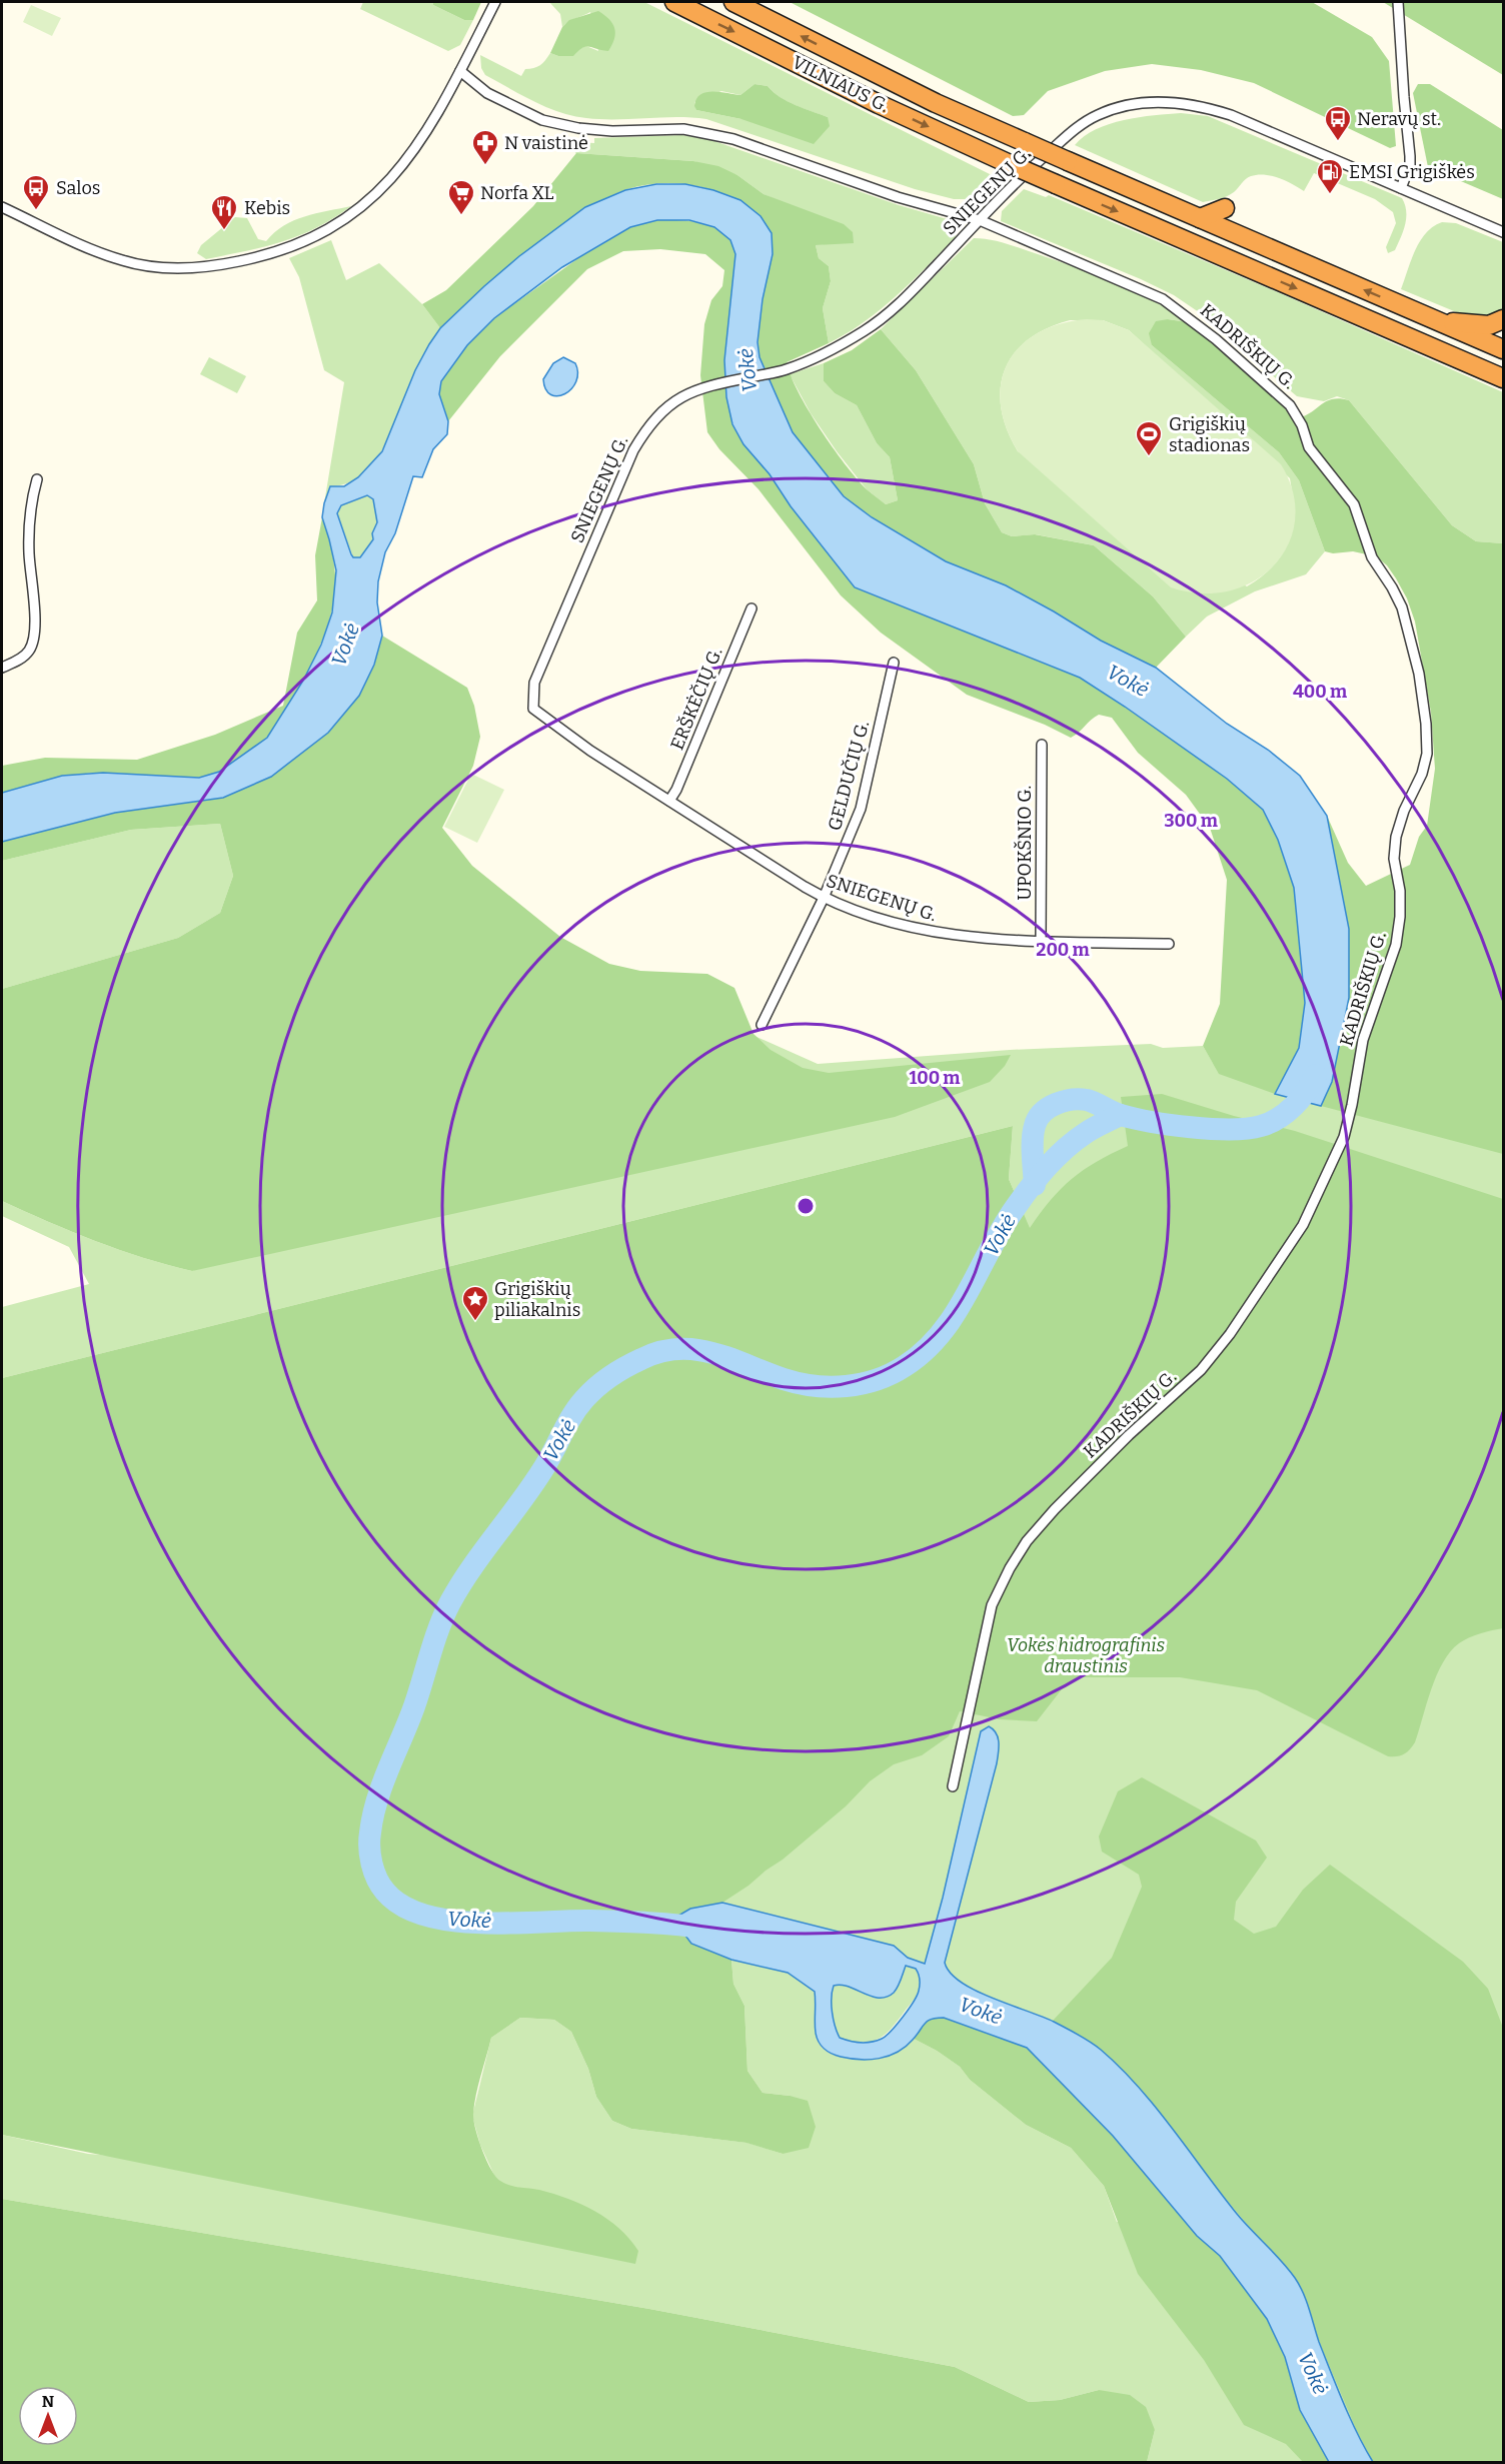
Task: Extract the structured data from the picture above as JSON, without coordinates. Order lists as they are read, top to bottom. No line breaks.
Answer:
{"streets":{"highway":["VILNIAUS G."],"street":["SNIEGENŲ G.","KADRIŠKIŲ G.","ERŠKĖČIŲ G.","GELDUČIŲ G.","UPOKŠNIO G."]},"crossings":[["SNIEGENŲ G.","KADRIŠKIŲ G."],["SNIEGENŲ G.","ERŠKĖČIŲ G."],["SNIEGENŲ G.","GELDUČIŲ G."],["SNIEGENŲ G.","UPOKŠNIO G."]],"water":["Vokė"],"parks":["Vokės hidrografinis draustinis"],"places":{"bus stop":["Neravų st.","Salos"],"pharmacy":["N vaistinė"],"fuel station":["EMSI Grigiškės"],"supermarket":["Norfa XL"],"restaurant":["Kebis"],"sports":["Grigiškių stadionas"],"place":["Grigiškių piliakalnis"]},"north":"top","rings":["400 m","300 m","200 m","100 m"]}
